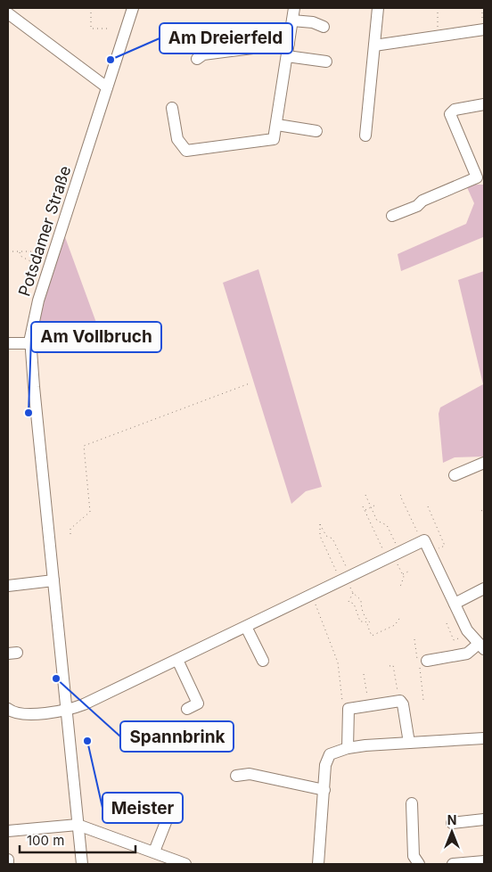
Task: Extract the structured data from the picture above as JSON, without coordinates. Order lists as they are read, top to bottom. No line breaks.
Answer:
{"streets":{"street":["Potsdamer Straße"]},"places":["Am Dreierfeld","Am Vollbruch","Spannbrink","Meister"],"scale_bar":"100 m","north":"top"}
